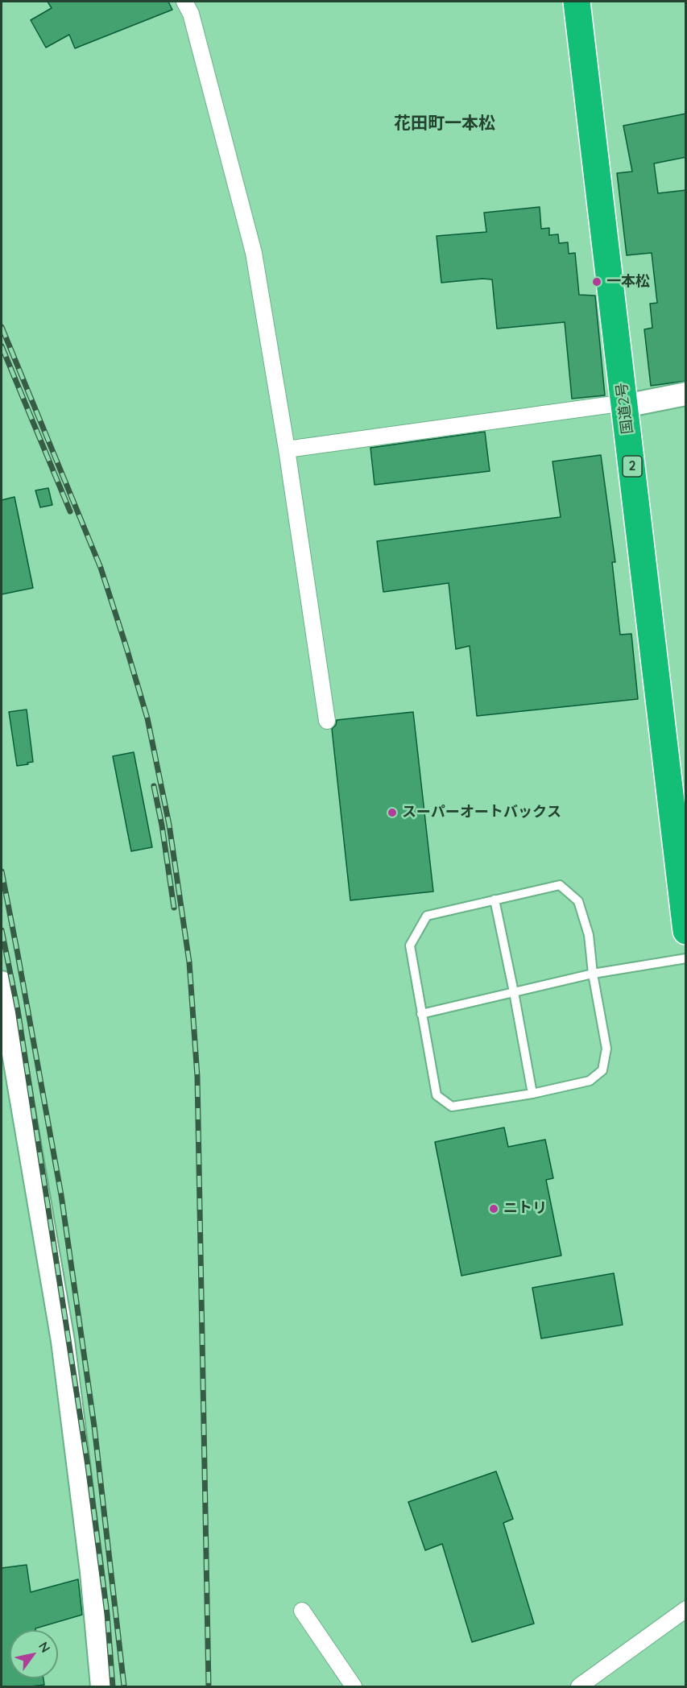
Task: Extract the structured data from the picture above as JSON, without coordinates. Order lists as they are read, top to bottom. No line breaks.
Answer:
{"streets":{"highway":["国道2号","2"]},"districts":["花田町一本松"],"places":["一本松","スーパーオートバックス","ニトリ"],"north":"top right"}
